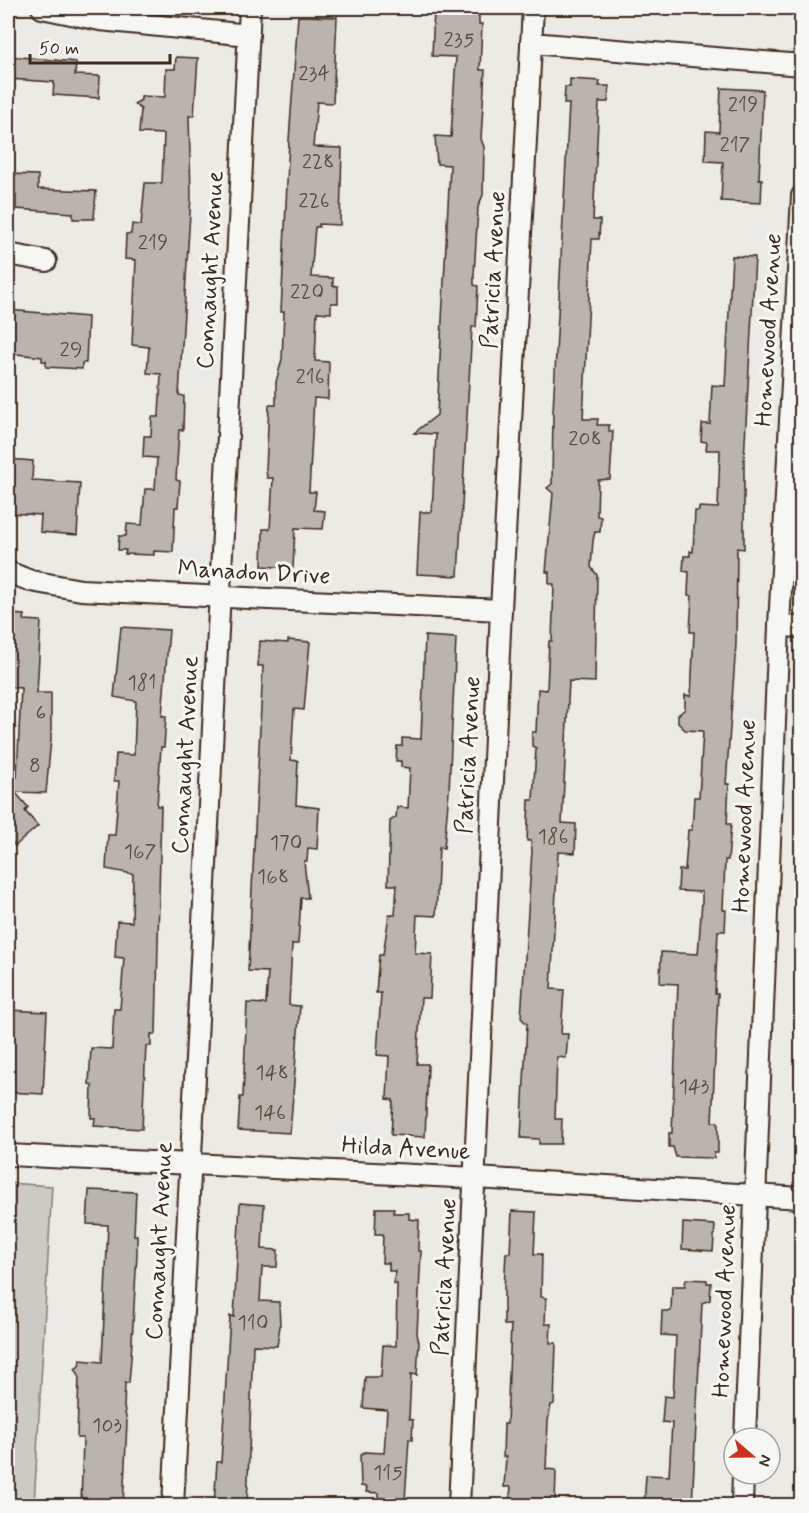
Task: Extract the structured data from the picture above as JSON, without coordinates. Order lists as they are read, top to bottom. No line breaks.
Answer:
{"streets":{"street":["Connaught Avenue","Patricia Avenue","Homewood Avenue","Manadon Drive","Hilda Avenue"]},"crossings":[["Connaught Avenue","Manadon Drive"],["Connaught Avenue","Hilda Avenue"],["Patricia Avenue","Manadon Drive"],["Patricia Avenue","Hilda Avenue"],["Homewood Avenue","Hilda Avenue"]],"house_numbers":["235","234","219","217","228","226","219","220","29","216","208","181","6","8","186","170","167","168","148","143","146","110","103","115"],"scale_bar":"50 m","north":"right"}
